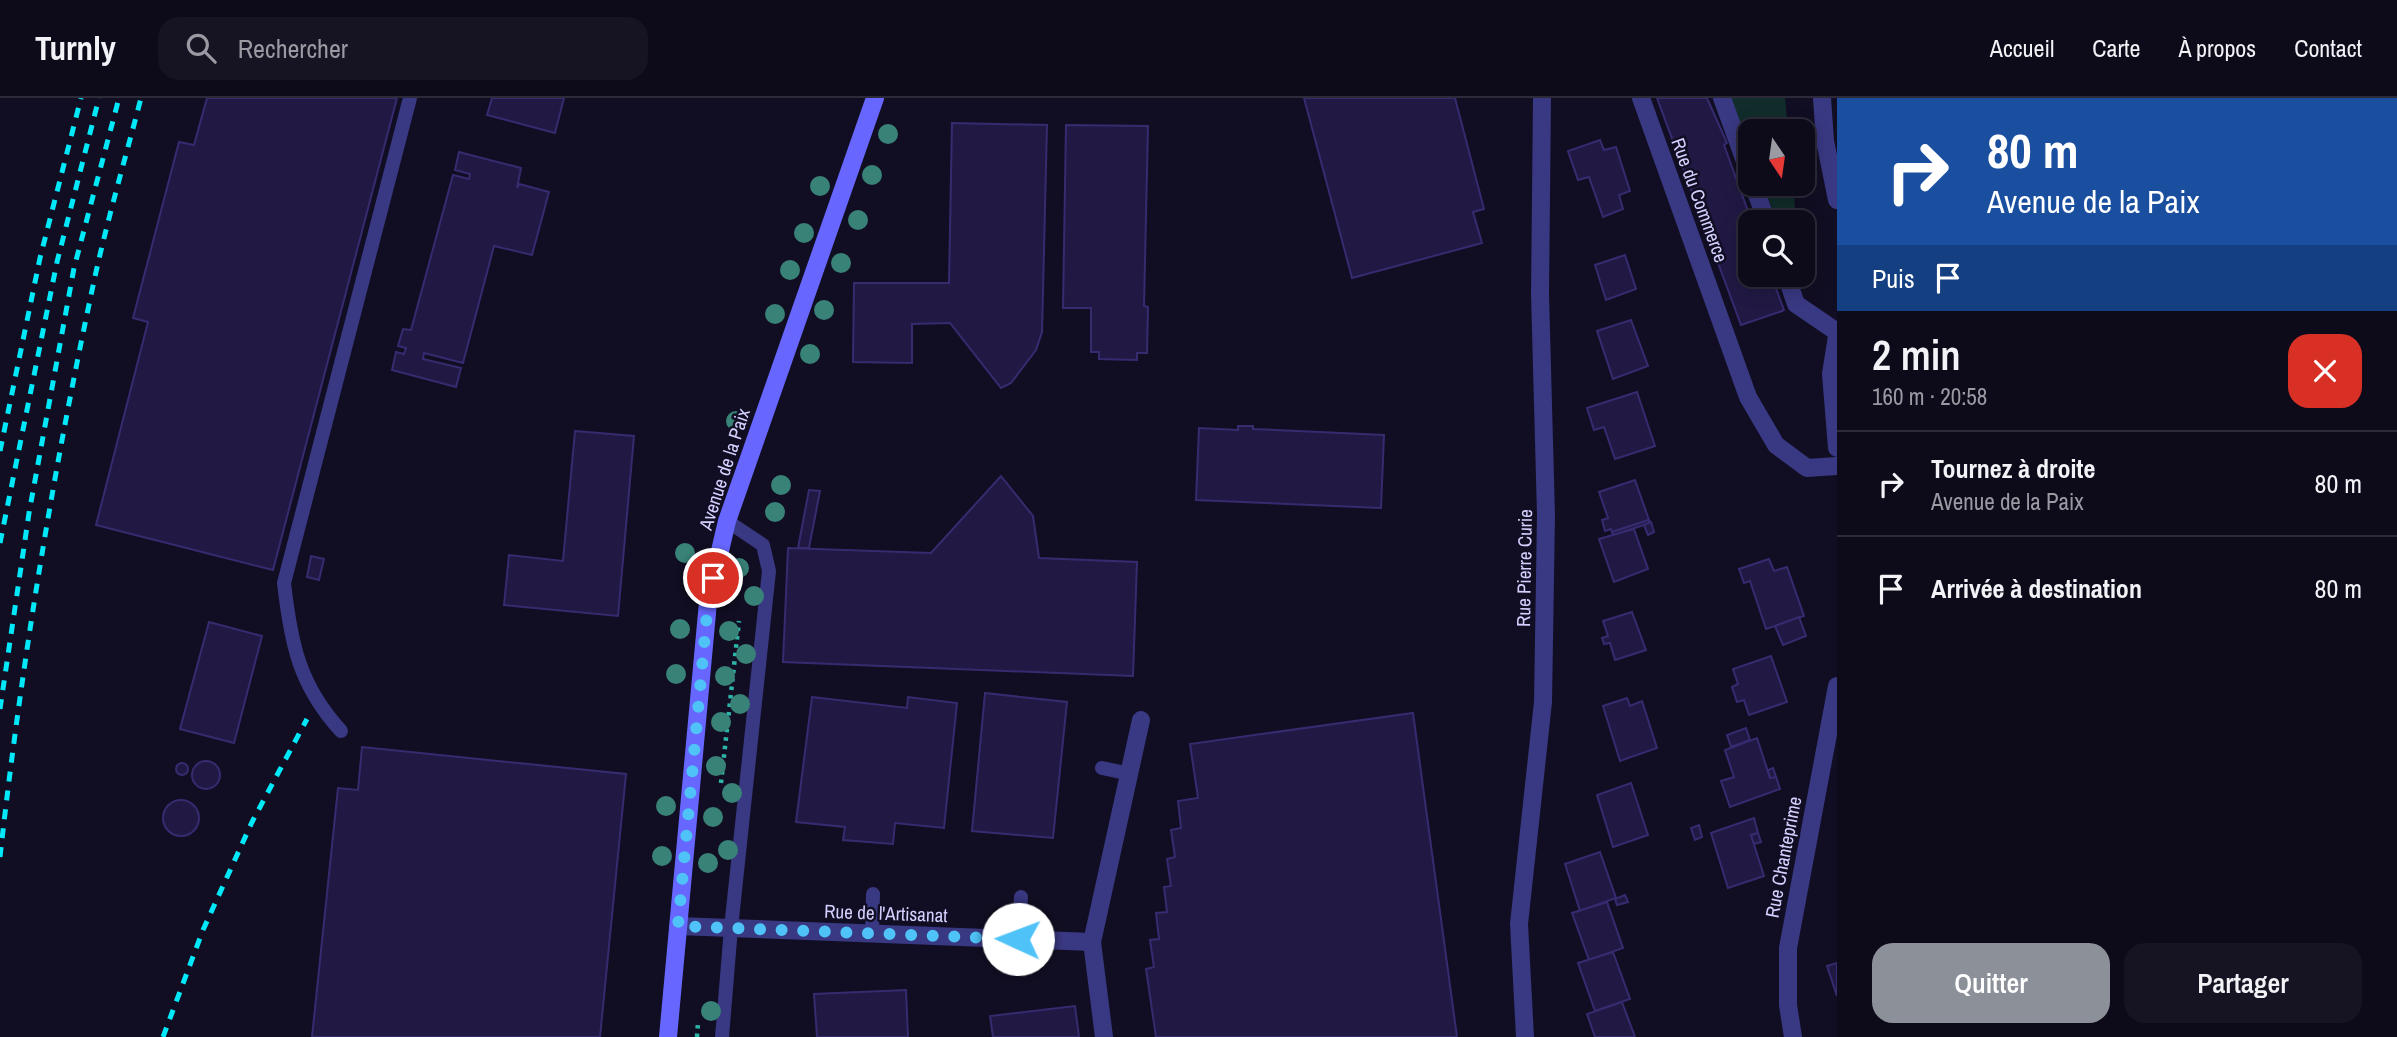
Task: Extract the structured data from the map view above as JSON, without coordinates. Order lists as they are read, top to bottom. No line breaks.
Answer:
{"streets":{"main road":["Avenue de la Paix"],"street":["Rue du Commerce","Rue Pierre Curie","Rue Chanteprime","Rue de l'Artisanat"]},"crossings":[["Avenue de la Paix","Rue de l'Artisanat"]],"north":"bottom","page":{"header":"Turnly","search":"Rechercher","nav":["Accueil","Carte","À propos","Contact"],"turn":["80 m","Avenue de la Paix"],"then":"Puis","heading":["2 min","160 m · 20:58"],"list":[{"name":"Tournez à droite","note":"Avenue de la Paix","value":"80 m"},{"name":"Arrivée à destination","value":"80 m"}],"buttons":["Quitter","Partager"]}}
